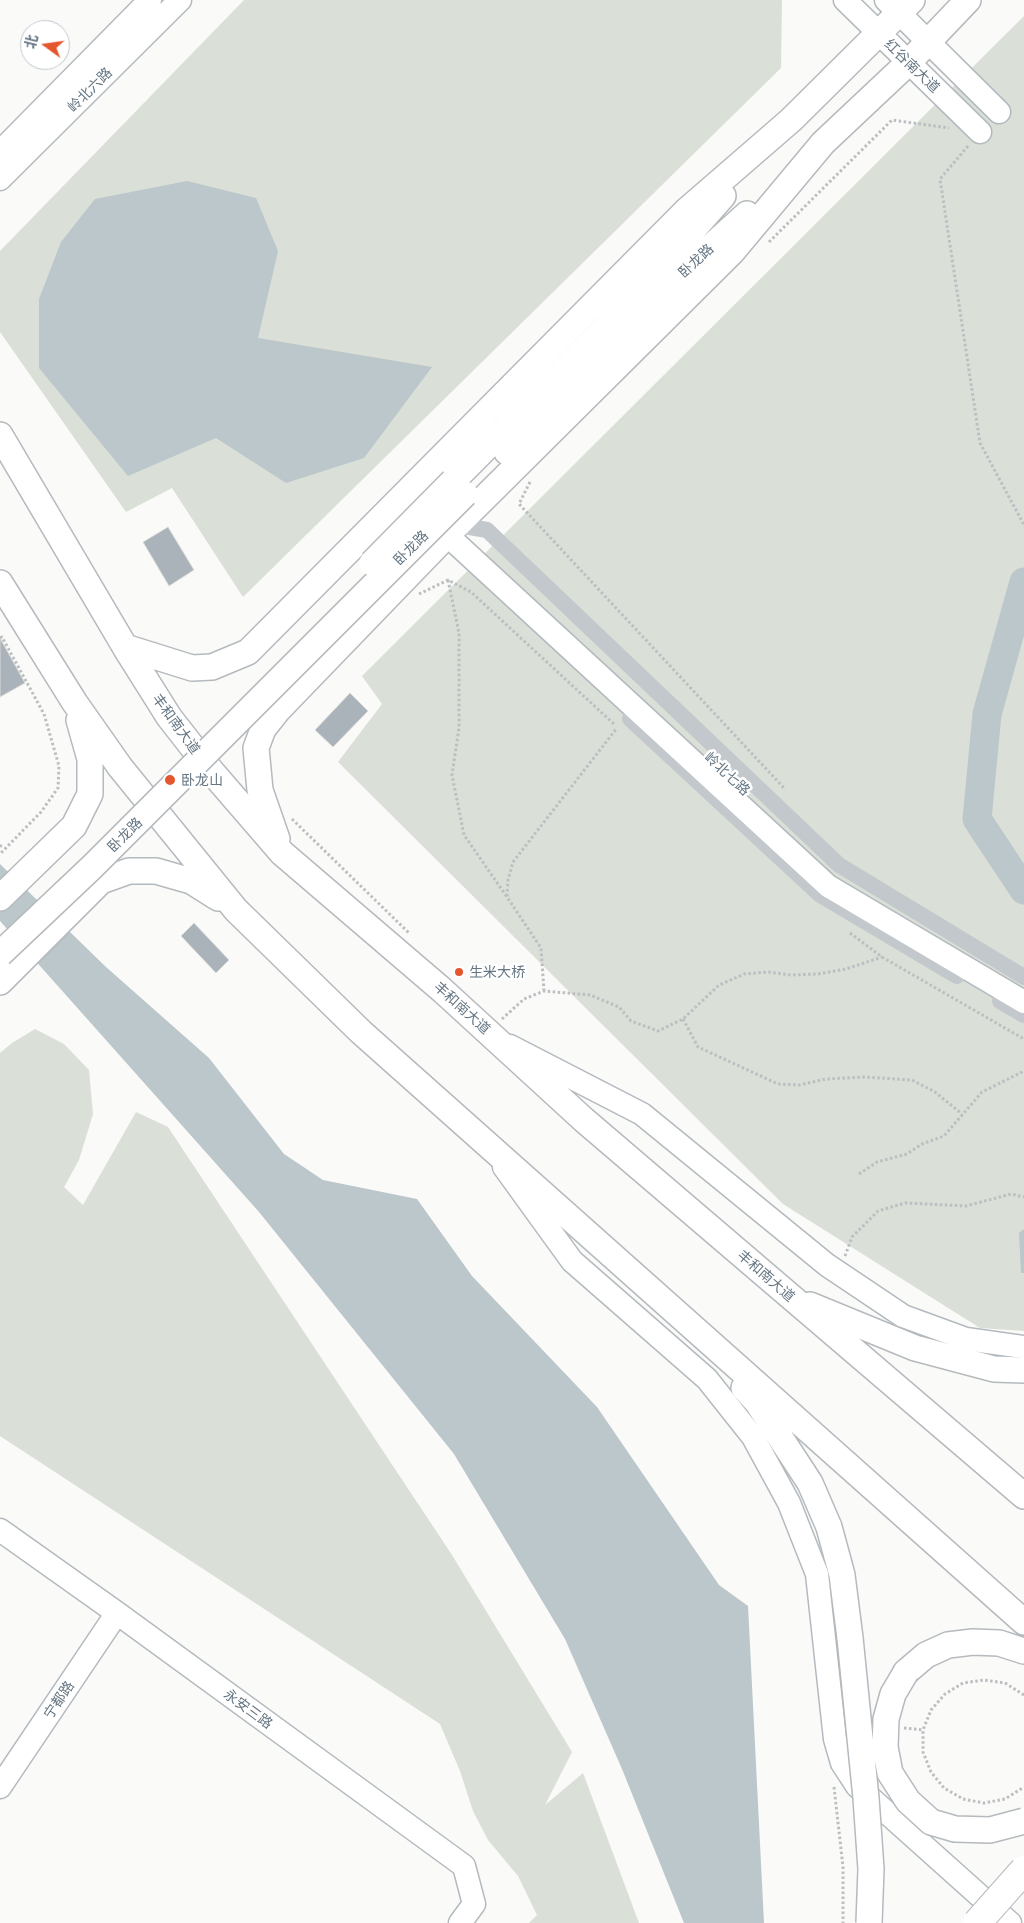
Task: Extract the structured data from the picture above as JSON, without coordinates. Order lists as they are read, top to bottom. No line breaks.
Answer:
{"streets":{"main road":["卧龙路","丰和南大道"],"street":["红谷南大道","岭北六路","岭北七路","宁都路","永安三路"]},"crossings":[["红谷南大道","卧龙路"],["卧龙路","丰和南大道"],["卧龙路","岭北七路"],["宁都路","永安三路"]],"places":["卧龙山","生米大桥"],"north":"left"}
